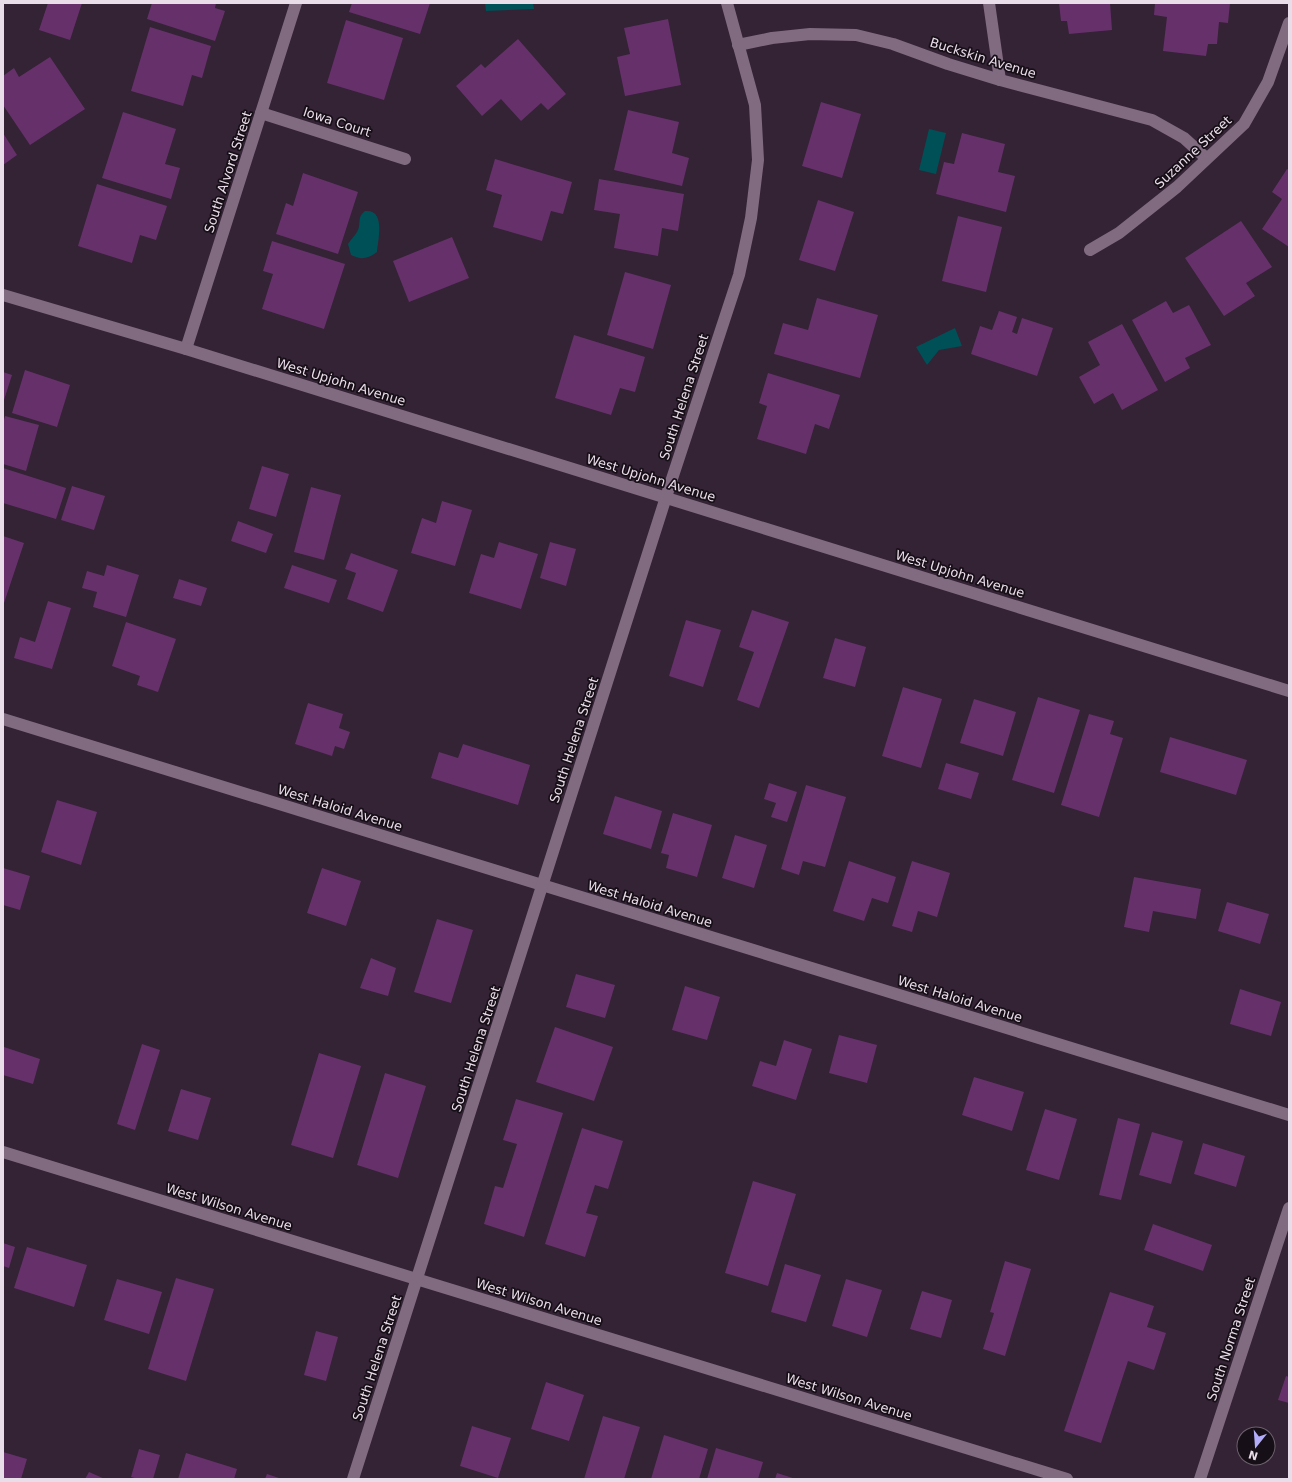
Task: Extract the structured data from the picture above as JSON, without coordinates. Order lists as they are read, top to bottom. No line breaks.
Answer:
{"streets":{"street":["Buckskin Avenue","Iowa Court","Suzanne Street","South Alvord Street","West Upjohn Avenue","South Helena Street","West Haloid Avenue","West Wilson Avenue","South Norma Street"]},"crossings":[["Buckskin Avenue","Suzanne Street"],["Buckskin Avenue","South Helena Street"],["Iowa Court","South Alvord Street"],["South Alvord Street","West Upjohn Avenue"],["West Upjohn Avenue","South Helena Street"],["South Helena Street","West Haloid Avenue"],["South Helena Street","West Wilson Avenue"]],"north":"bottom"}
